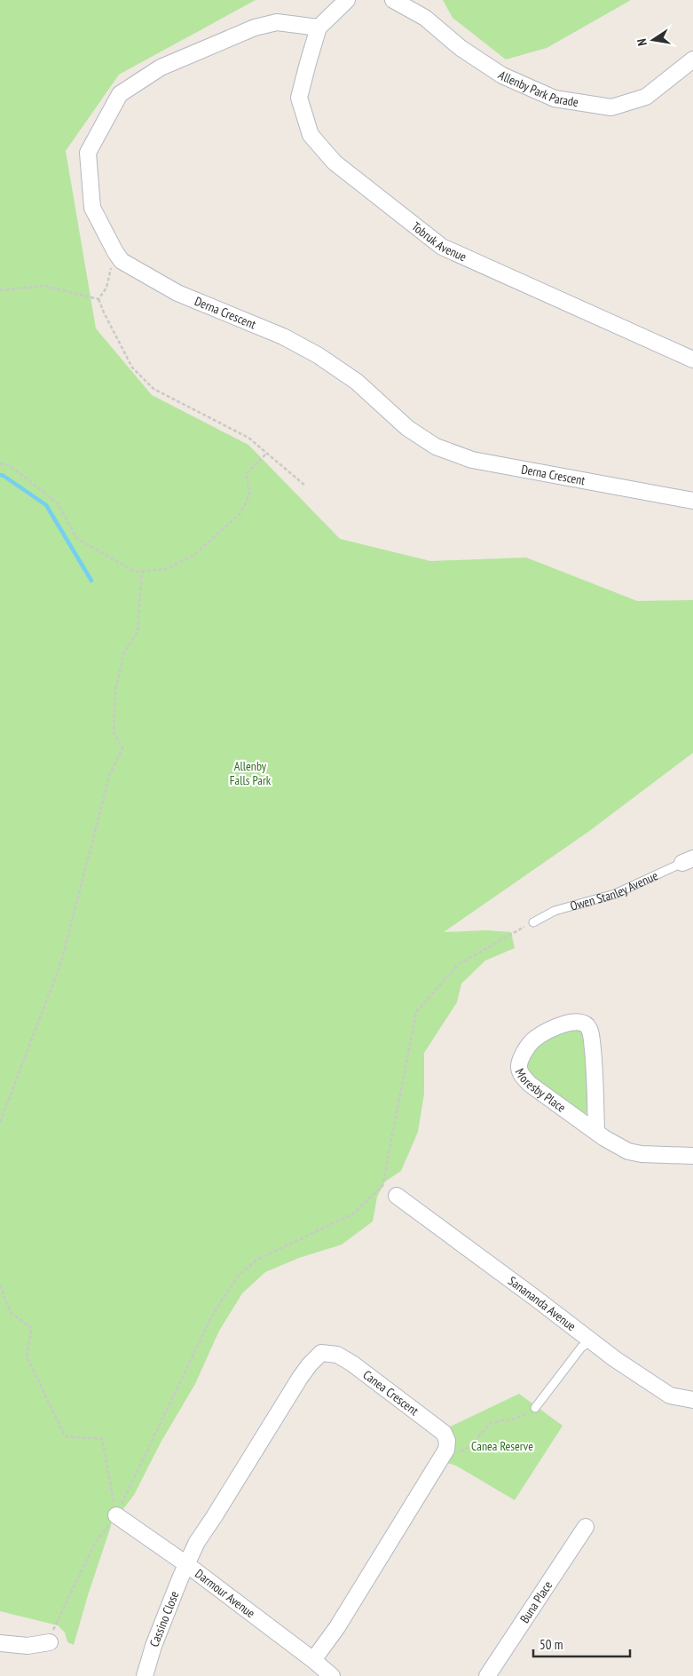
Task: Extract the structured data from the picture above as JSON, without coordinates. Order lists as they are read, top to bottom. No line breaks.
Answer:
{"streets":{"street":["Allenby Park Parade","Tobruk Avenue","Derna Crescent","Moresby Place","Sanananda Avenue","Canea Crescent","Darmour Avenue","Buna Place","Cassino Close"],"lane":["Owen Stanley Avenue"]},"crossings":[["Tobruk Avenue","Derna Crescent"],["Canea Crescent","Darmour Avenue"],["Canea Crescent","Cassino Close"],["Darmour Avenue","Cassino Close"]],"parks":["Allenby Falls Park","Canea Reserve"],"scale_bar":"50 m","north":"left"}
